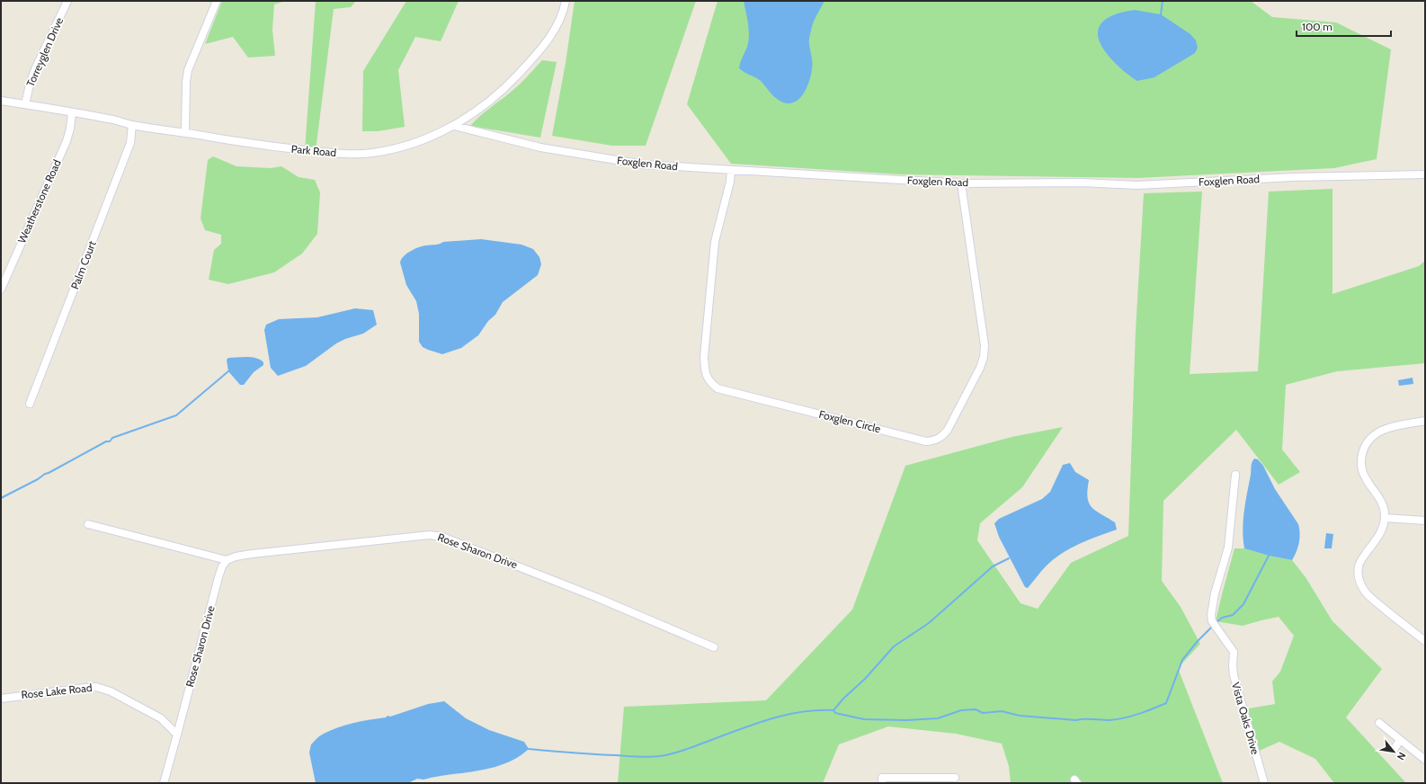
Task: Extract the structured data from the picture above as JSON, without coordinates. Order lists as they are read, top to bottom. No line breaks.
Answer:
{"streets":{"street":["Torreyglen Drive","Park Road","Foxglen Road","Weatherstone Road","Palm Court","Foxglen Circle","Rose Sharon Drive","Rose Lake Road","Vista Oaks Drive"]},"crossings":[["Torreyglen Drive","Park Road"],["Park Road","Foxglen Road"],["Park Road","Weatherstone Road"],["Park Road","Palm Court"],["Foxglen Road","Foxglen Circle"],["Rose Sharon Drive","Rose Lake Road"]],"scale_bar":"100 m","north":"bottom right"}
